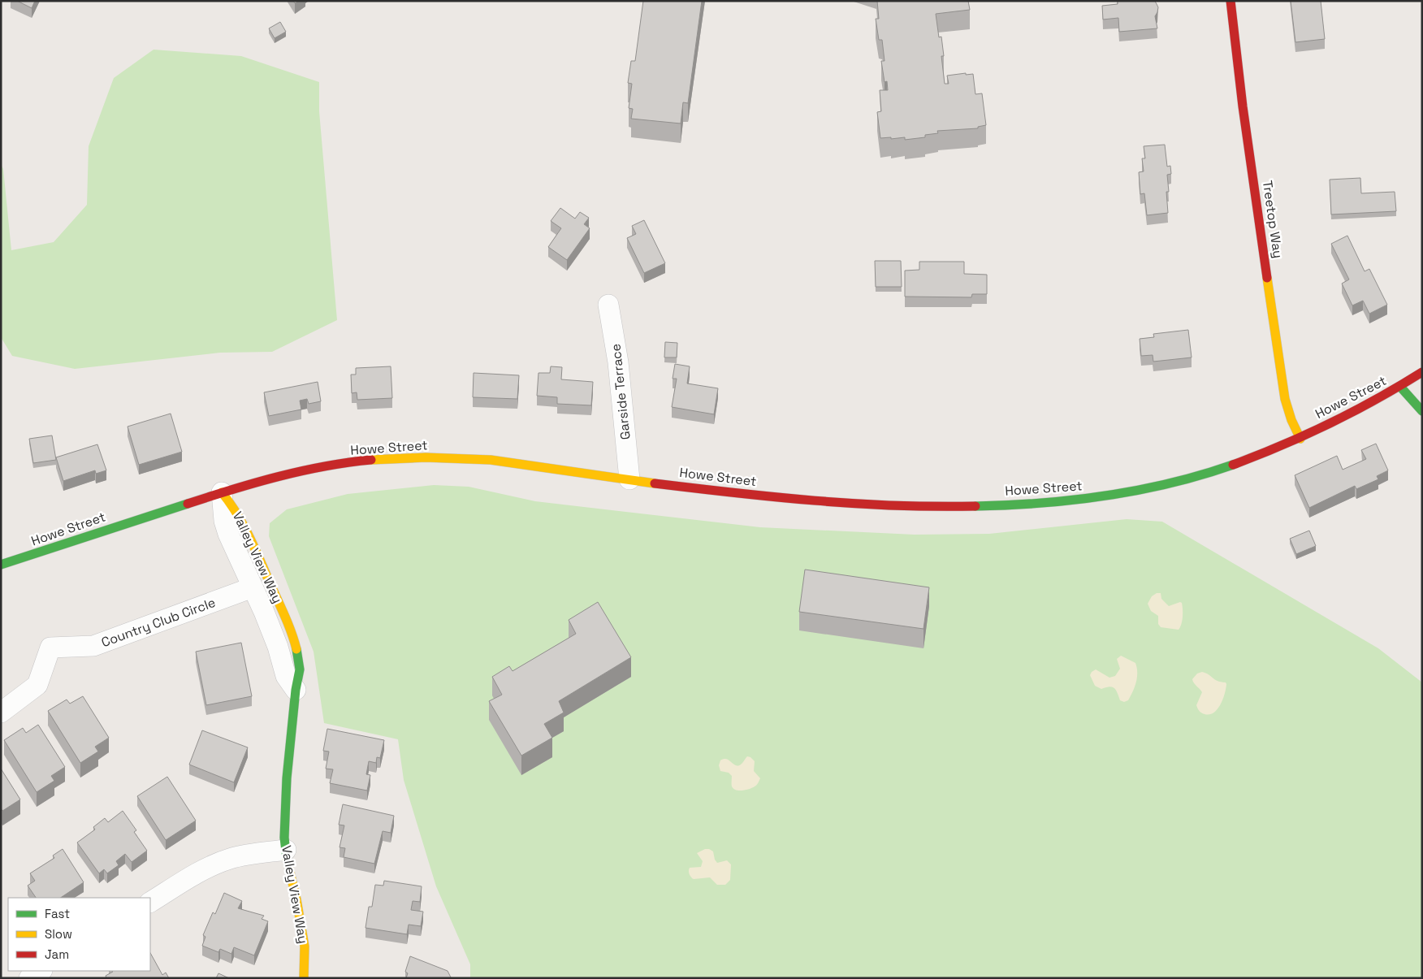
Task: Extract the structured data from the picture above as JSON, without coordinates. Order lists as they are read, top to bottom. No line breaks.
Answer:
{"streets":{"main road":["Treetop Way","Howe Street","Valley View Way"],"street":["Garside Terrace","Country Club Circle"]},"crossings":[["Treetop Way","Howe Street"],["Garside Terrace","Howe Street"],["Howe Street","Valley View Way"],["Valley View Way","Country Club Circle"]],"legend":["Fast","Slow","Jam"]}
